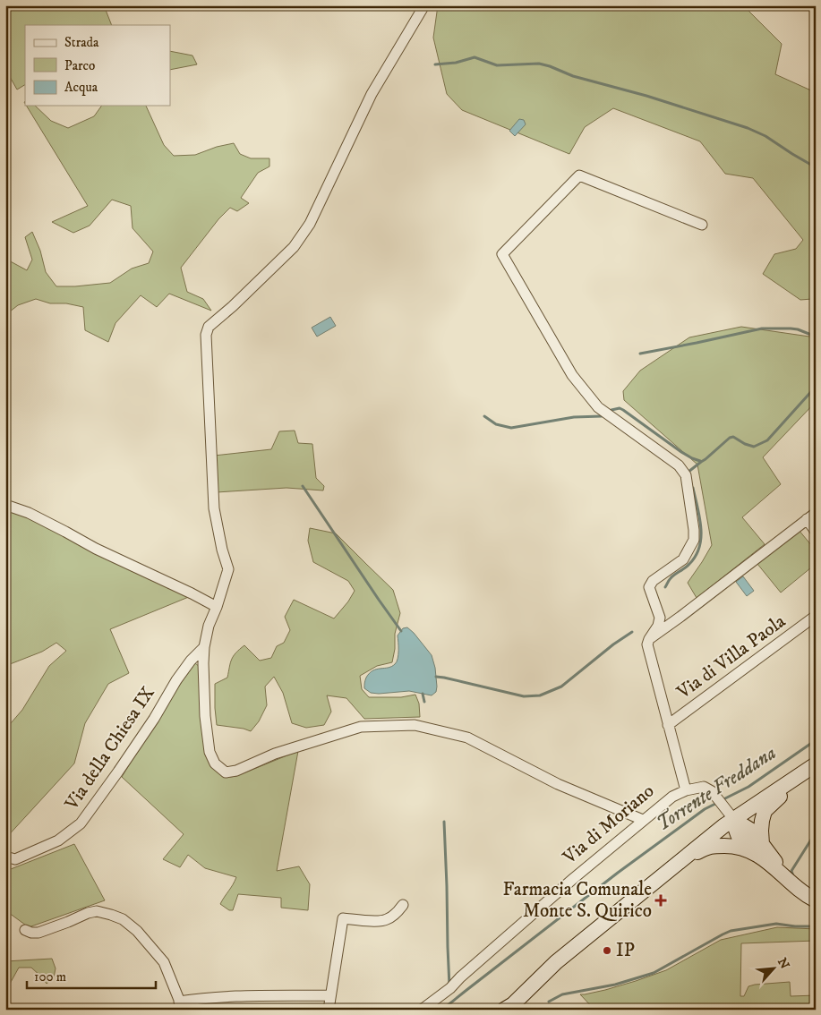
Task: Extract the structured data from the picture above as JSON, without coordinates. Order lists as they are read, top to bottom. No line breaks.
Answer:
{"streets":{"street":["Via di Villa Paola","Via della Chiesa IX","Via di Moriano"]},"water":["Torrente Freddana"],"places":{"health":["Farmacia Comunale Monte S. Quirico"],"other":["IP"]},"legend":["Strada","Parco","Acqua"],"scale_bar":"100 m","north":"top right"}
